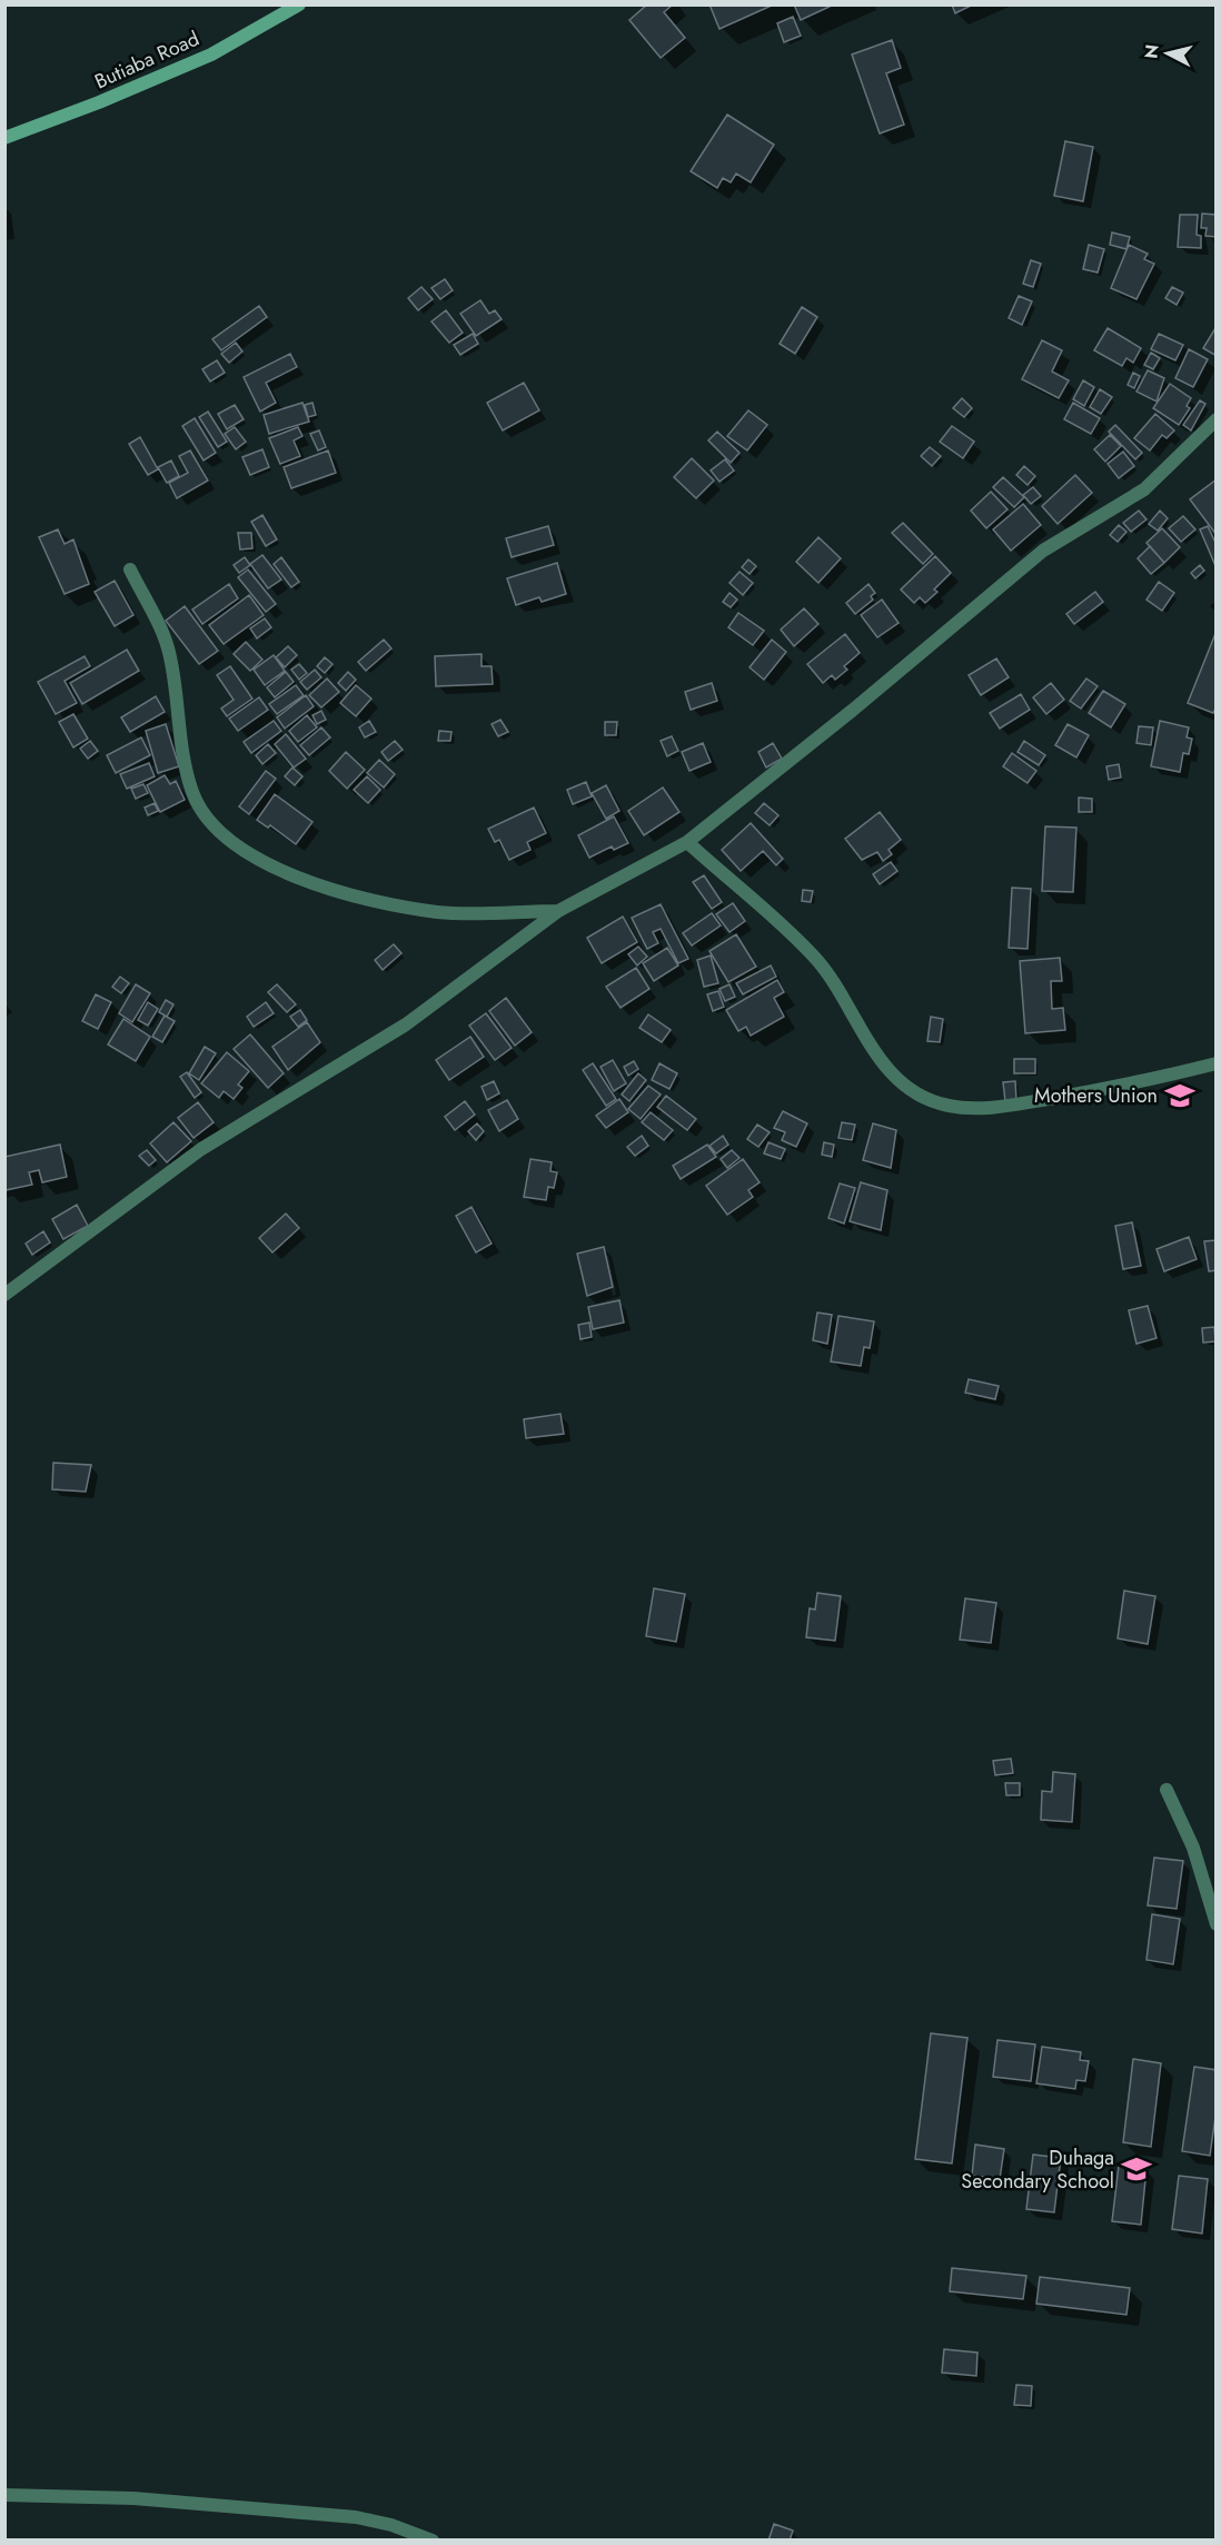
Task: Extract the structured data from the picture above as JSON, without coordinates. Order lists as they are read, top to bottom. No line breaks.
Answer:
{"streets":{"main road":["Butiaba Road"]},"places":{"school or university":["Mothers Union","Duhaga Secondary School"]},"north":"left"}
